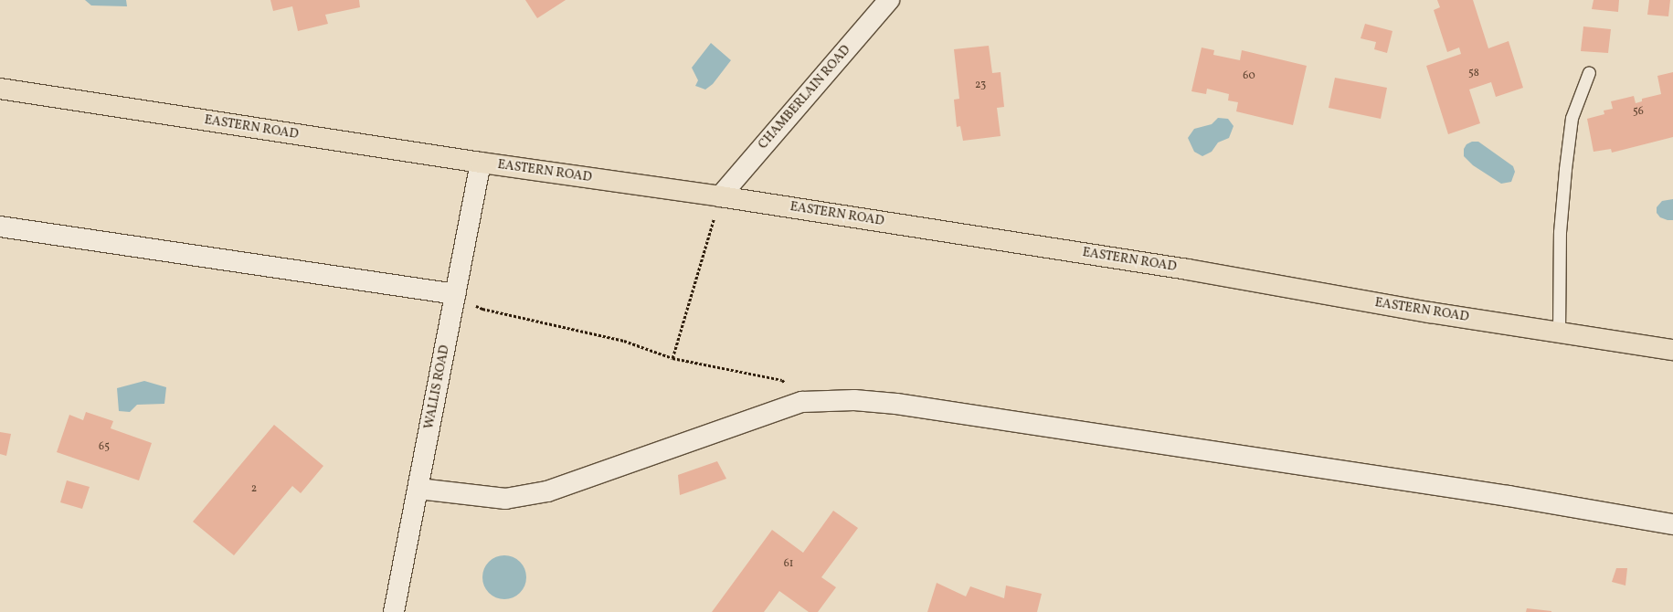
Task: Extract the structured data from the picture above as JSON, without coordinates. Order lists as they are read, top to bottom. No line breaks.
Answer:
{"streets":{"main road":["EASTERN ROAD"],"street":["CHAMBERLAIN ROAD","WALLIS ROAD"]},"crossings":[["CHAMBERLAIN ROAD","EASTERN ROAD"],["EASTERN ROAD","WALLIS ROAD"]],"house_numbers":["58","60","23","56","65","2","61"]}
